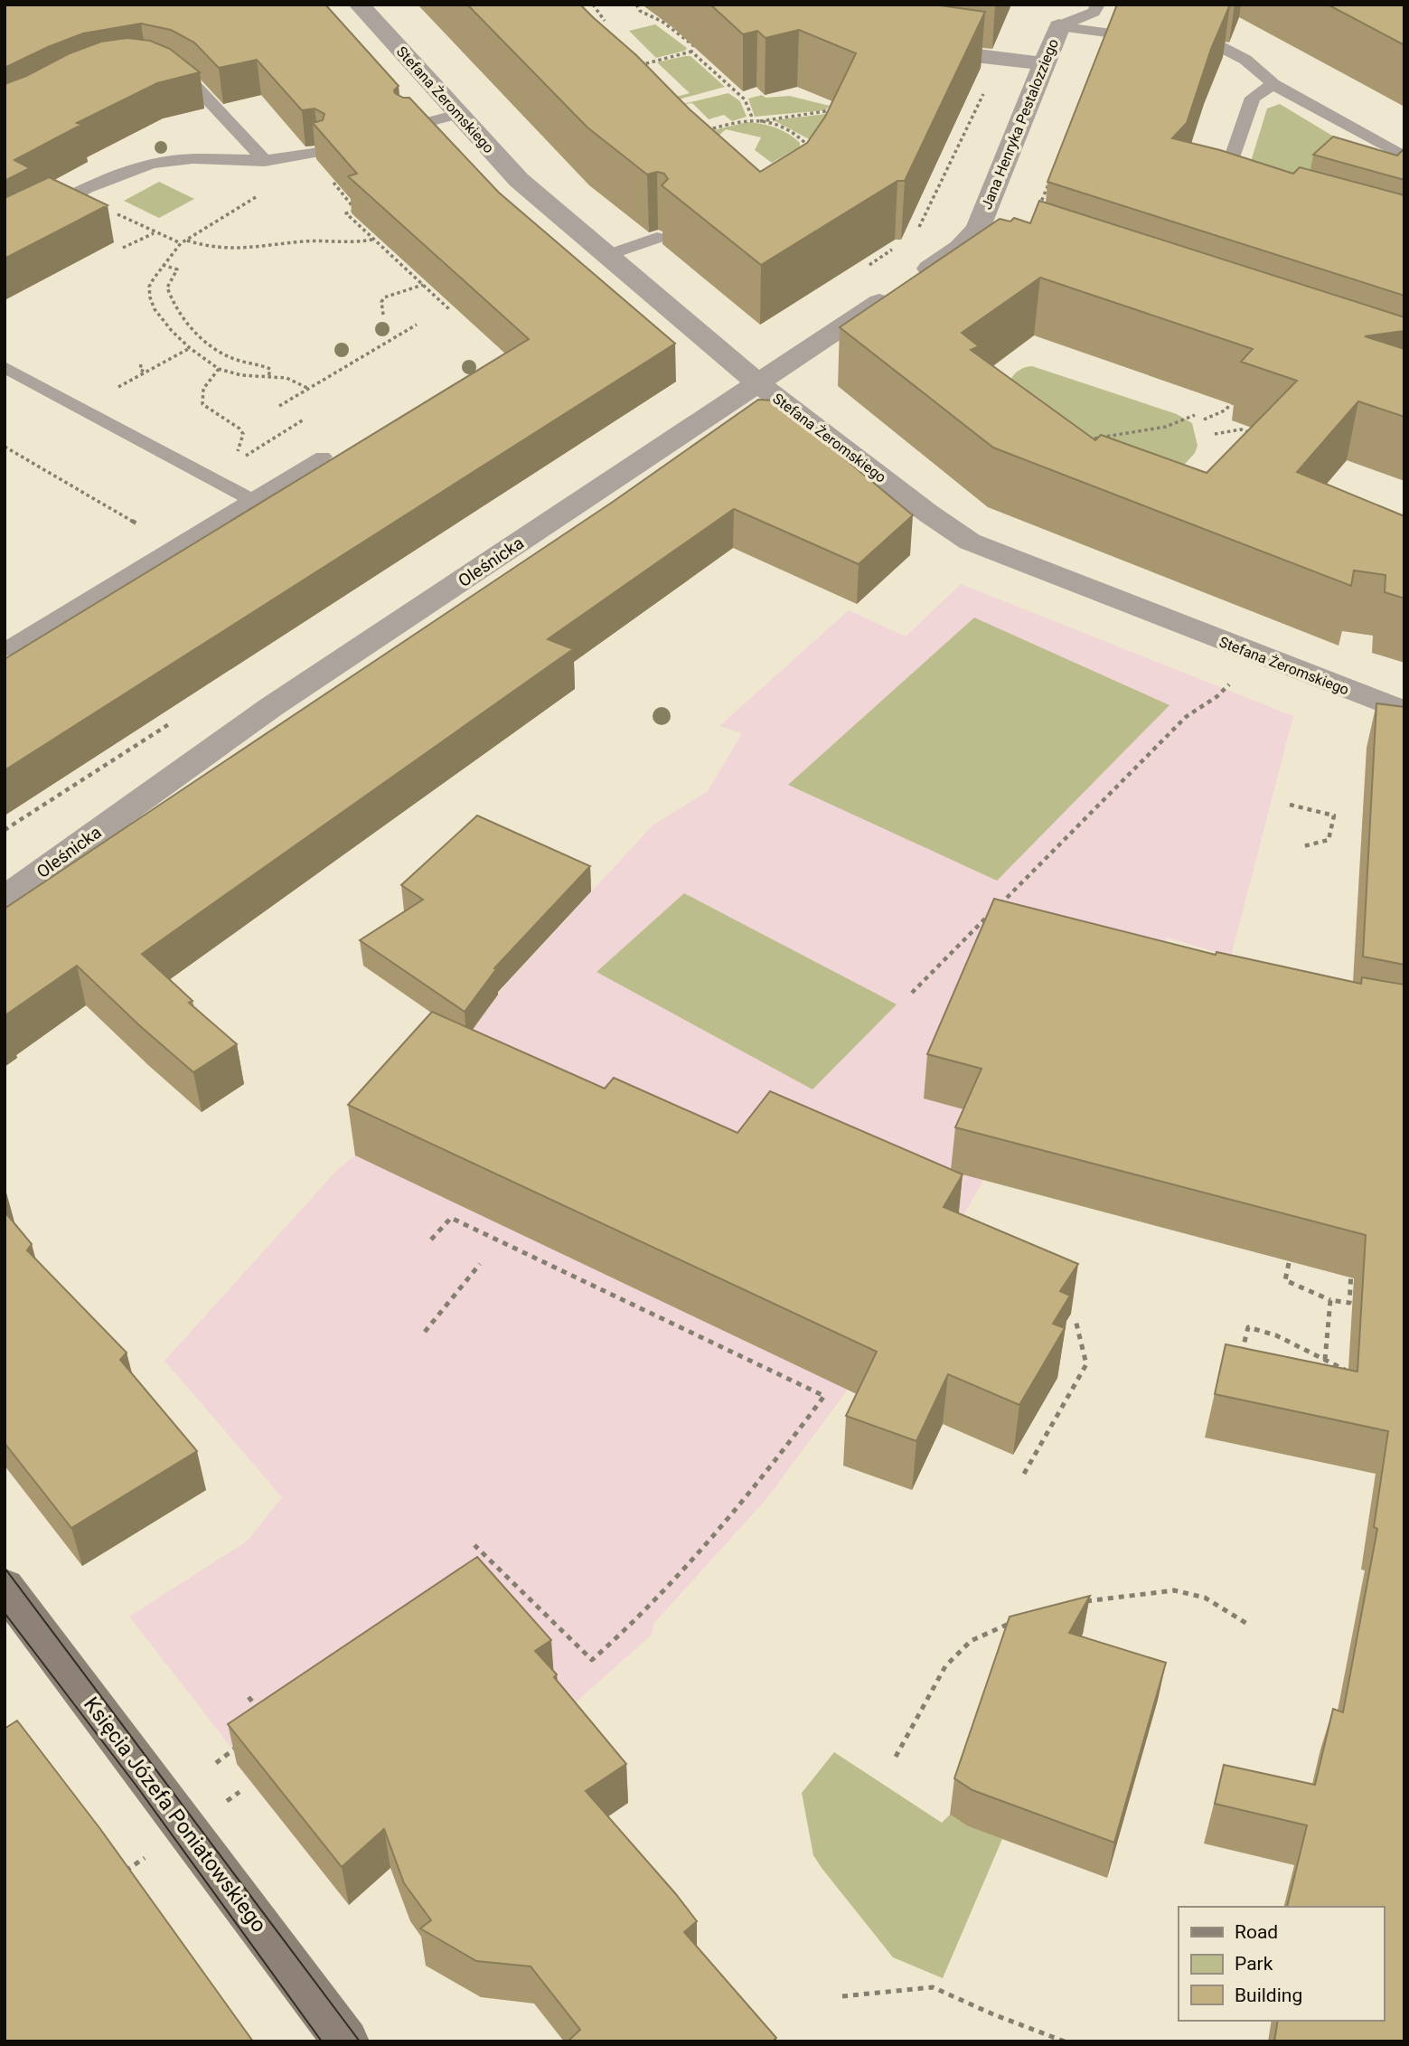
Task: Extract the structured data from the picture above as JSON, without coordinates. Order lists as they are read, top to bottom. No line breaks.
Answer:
{"streets":{"street":["Stefana Żeromskiego","Jana Henryka Pestalozziego","Oleśnicka","Księcia Józefa Poniatowskiego"]},"crossings":[["Stefana Żeromskiego","Oleśnicka"],["Jana Henryka Pestalozziego","Oleśnicka"]],"legend":["Road","Park","Building"]}
